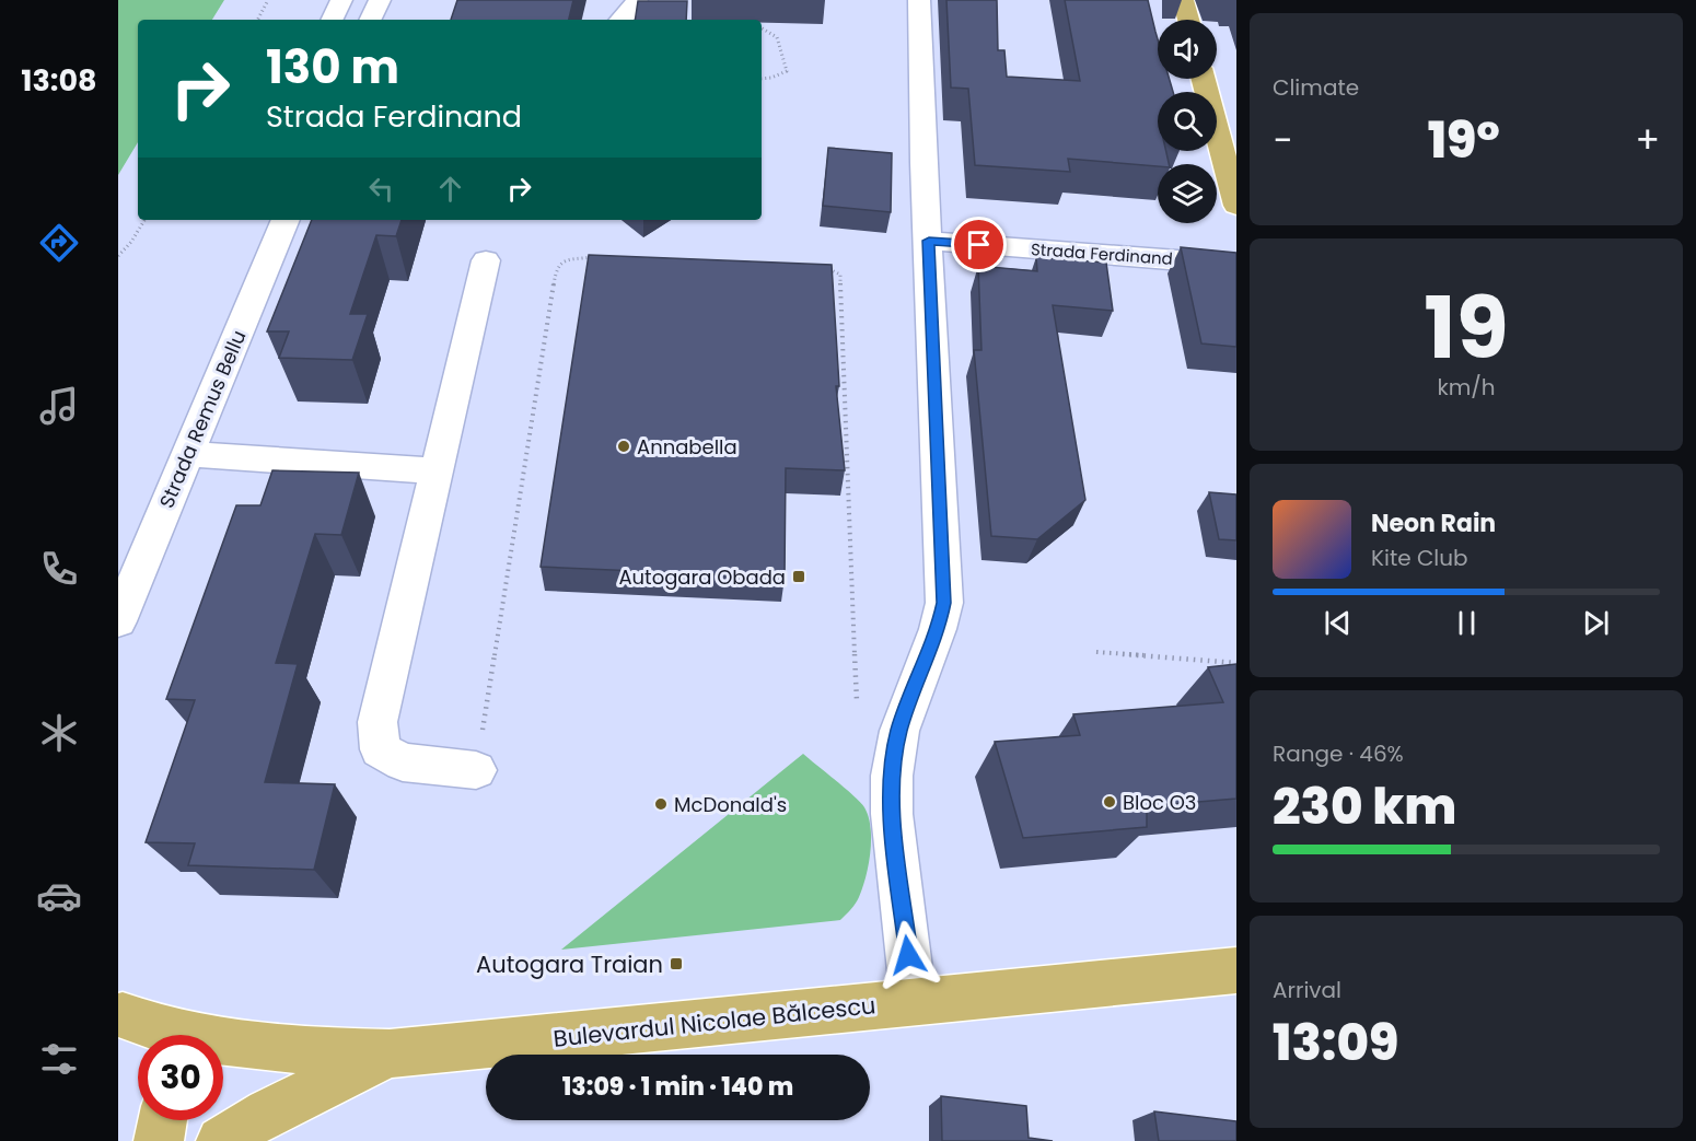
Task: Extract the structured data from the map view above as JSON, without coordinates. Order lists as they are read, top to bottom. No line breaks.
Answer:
{"streets":{"main road":["Bulevardul Nicolae Bălcescu"],"street":["Strada Ferdinand","Strada Remus Bellu"]},"places":{"other":["Annabella","Bloc O3","McDonald's"],"transit":["Autogara Obada","Autogara Traian"]},"page":{"tabs":"13:08","tile":["Climate",["19","km/h"],["Range · 46%","230 km"],["Arrival","13:09"]],"turn":["130 m","Strada Ferdinand"],"heat":["−","19°","+"],"song":["Neon Rain","Kite Club"],"limit":"30","trip":"13:09 · 1 min · 140 m"}}
